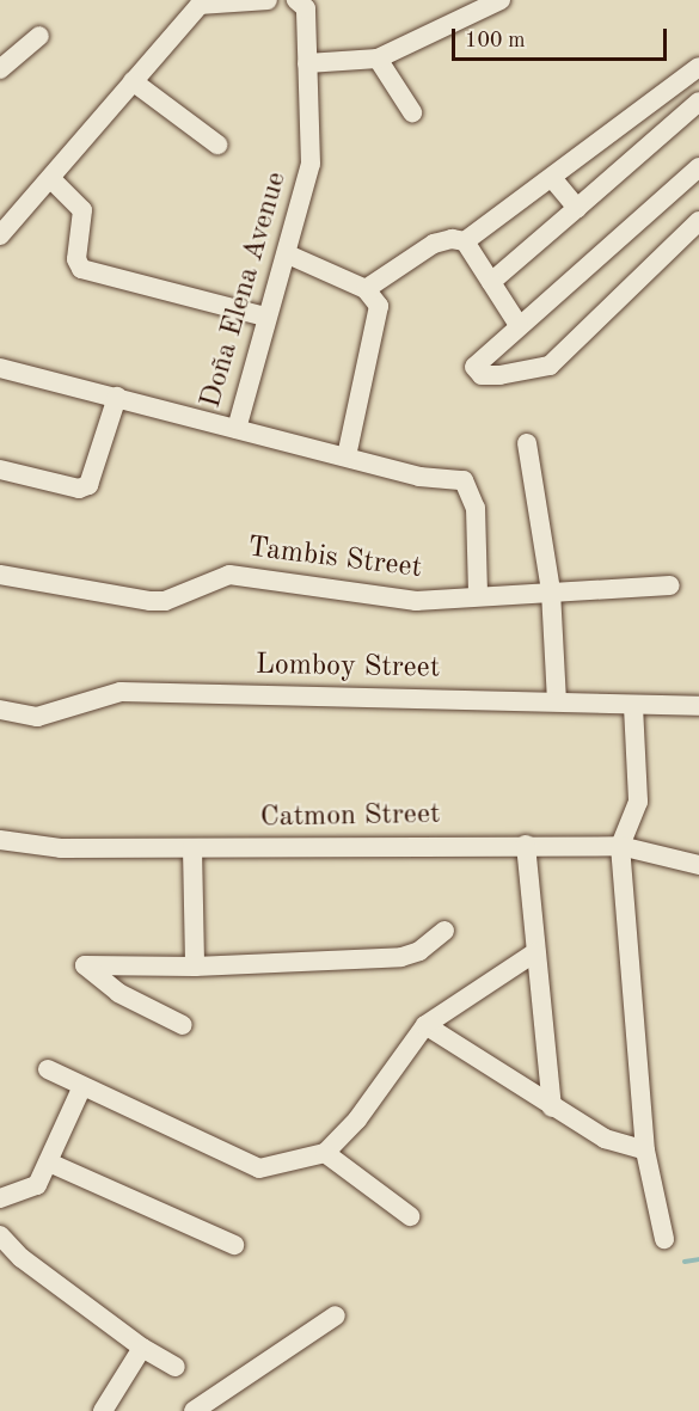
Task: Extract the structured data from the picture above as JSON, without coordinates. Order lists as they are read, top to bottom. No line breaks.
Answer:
{"streets":{"street":["Doña Elena Avenue","Tambis Street","Lomboy Street","Catmon Street"]},"scale_bar":"100 m"}
